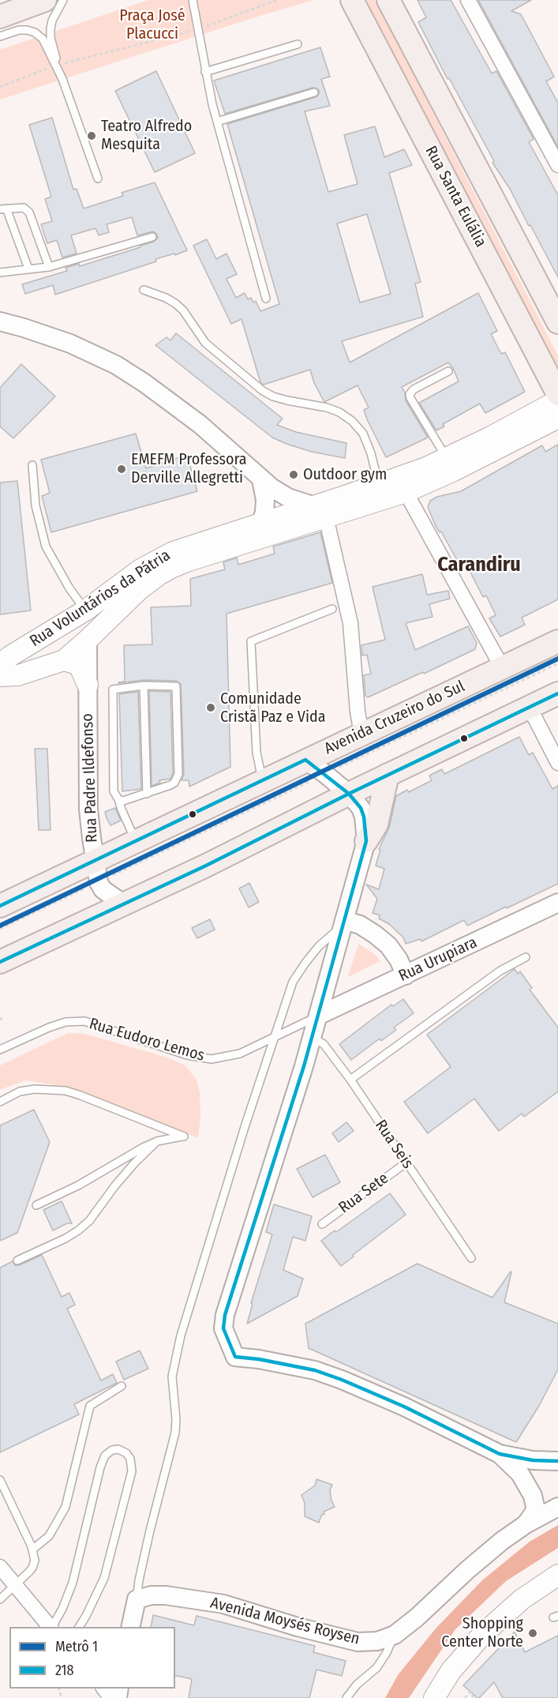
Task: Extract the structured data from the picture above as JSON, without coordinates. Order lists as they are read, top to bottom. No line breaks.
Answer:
{"streets":{"main road":["Rua Santa Eulália","Rua Voluntários da Pátria","Avenida Cruzeiro do Sul"],"street":["Rua Padre Ildefonso","Rua Urupiara","Avenida Moysés Roysen"],"lane":["Rua Eudoro Lemos","Rua Seis","Rua Sete"]},"crossings":[["Rua Voluntários da Pátria","Rua Padre Ildefonso"],["Avenida Cruzeiro do Sul","Rua Padre Ildefonso"],["Rua Urupiara","Rua Eudoro Lemos"],["Rua Seis","Rua Sete"]],"districts":["Carandiru"],"parks":["Praça José Placucci"],"places":["Teatro Alfredo Mesquita","EMEFM Professora Derville Allegretti","Outdoor gym","Comunidade Cristã Paz e Vida","Shopping Center Norte"],"lines":["metro line 1","transit line 218"],"legend":["Metrô 1","218"]}
